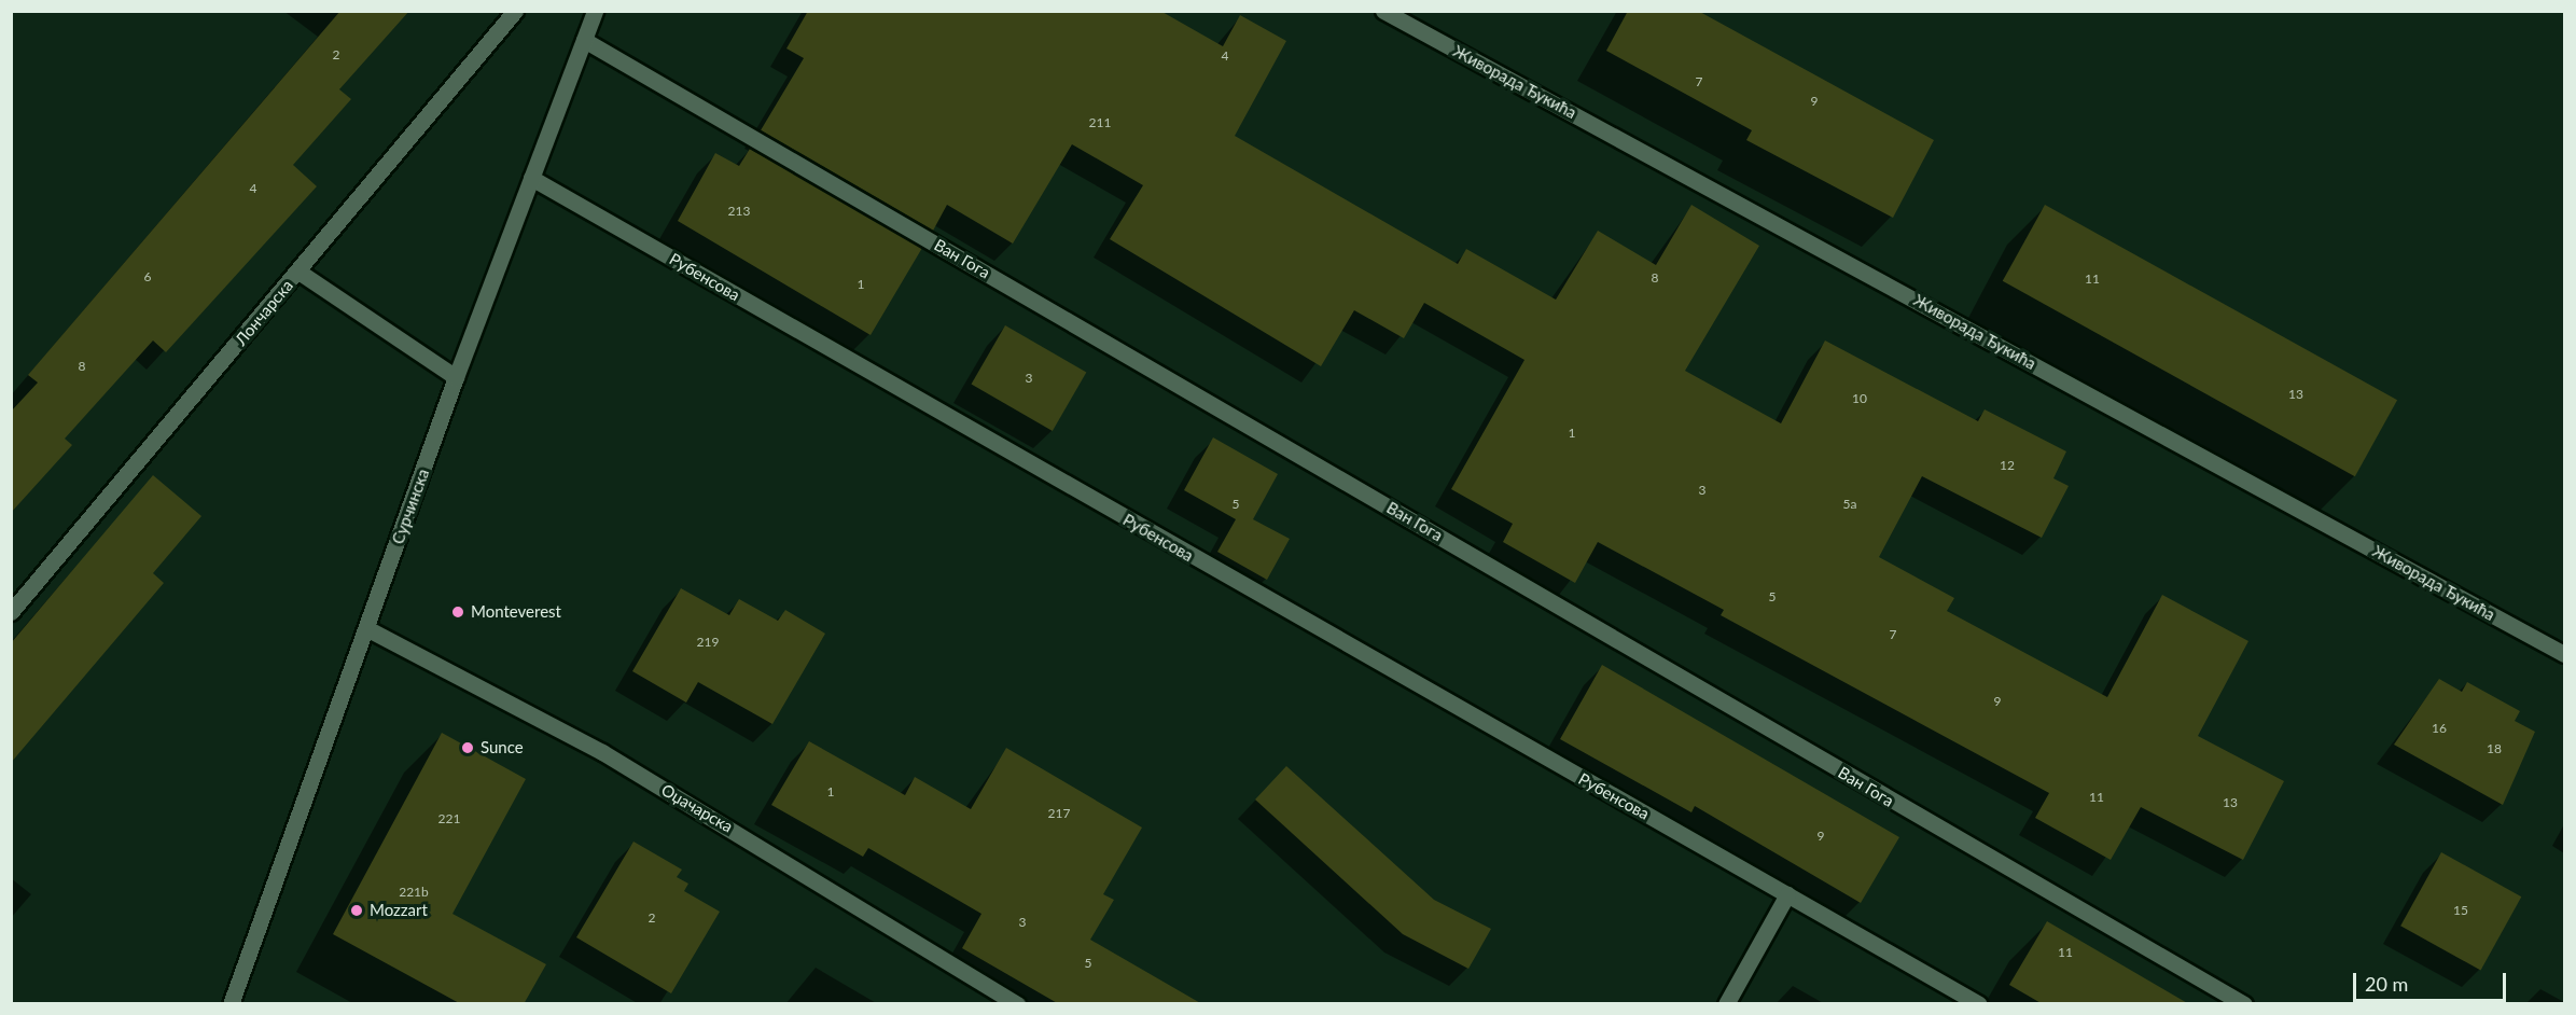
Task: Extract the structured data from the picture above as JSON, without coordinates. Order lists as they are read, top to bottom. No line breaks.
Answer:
{"streets":{"street":["Живорада Ђукића","Ван Гога","Рубенсова","Лончарска","Сурчинска","Оџачарска"]},"crossings":[["Ван Гога","Сурчинска"],["Рубенсова","Сурчинска"],["Сурчинска","Оџачарска"]],"places":["Monteverest","Sunce","Mozzart"],"house_numbers":["2","4","7","9","211","4","213","6","8","11","1","8","3","13","10","1","12","3","5","5a","5","7","219","9","16","18","1","11","13","217","221","9","221b","15","2","3","11","5"],"scale_bar":"20 m"}
